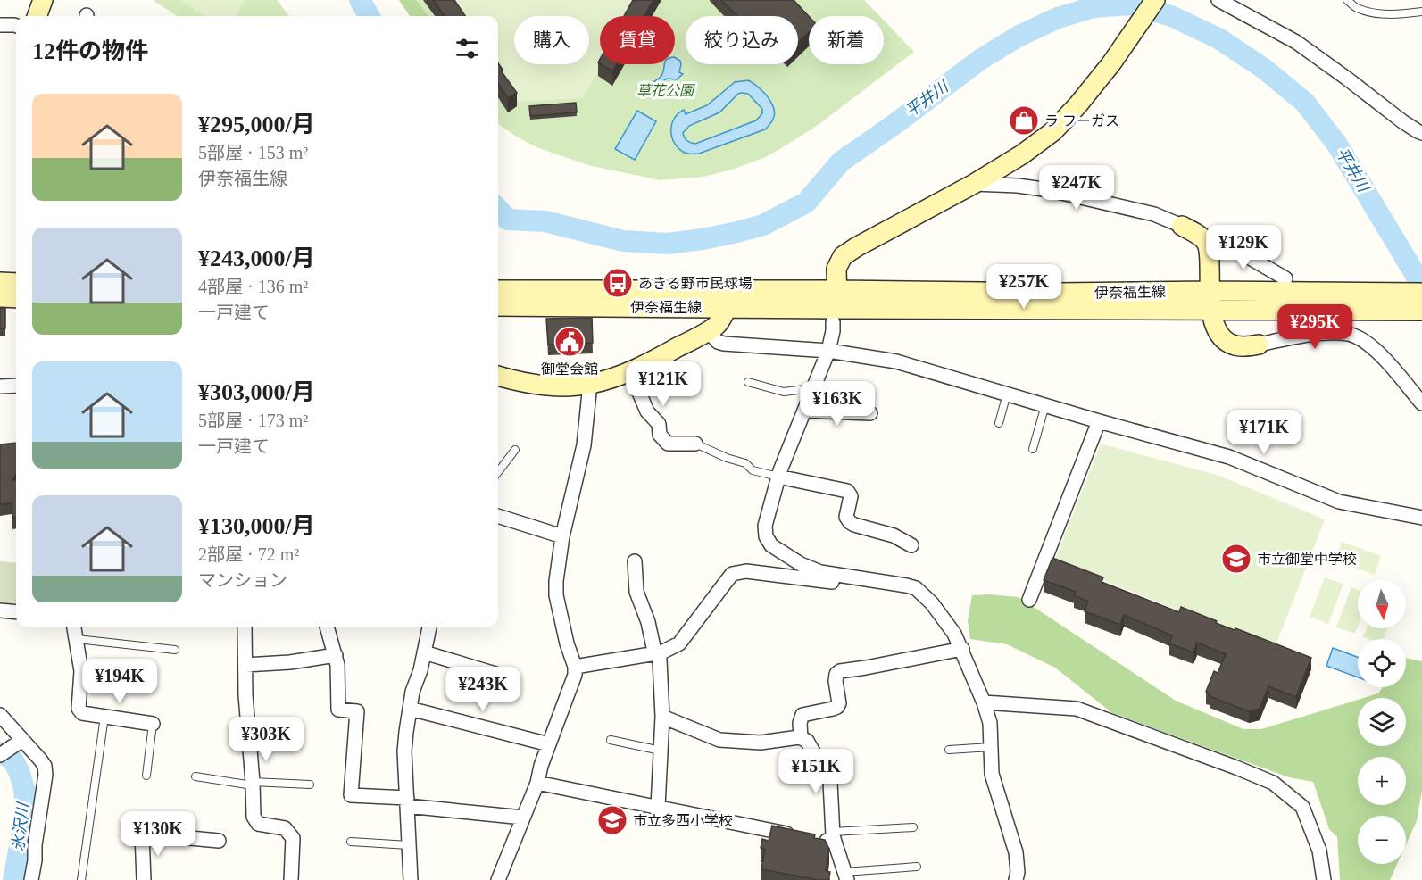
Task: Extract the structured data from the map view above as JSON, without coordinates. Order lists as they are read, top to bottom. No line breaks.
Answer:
{"streets":{"main road":["伊奈福生線"]},"water":["平井川","氷沢川"],"parks":["草花公園"],"places":{"shop":["ラ フーガス"],"bus stop":["あきる野市民球場"],"public building":["御堂会館"],"school or university":["市立御堂中学校","市立多西小学校"]},"north":"bottom","page":{"chip":["購入","賃貸","絞り込み","新着"],"heading":"12件の物件","list":[{"name":"¥295,000/月","note":"5部屋 · 153 m² · 伊奈福生線"},{"name":"¥243,000/月","note":"4部屋 · 136 m² · 一戸建て"},{"name":"¥303,000/月","note":"5部屋 · 173 m² · 一戸建て"},{"name":"¥130,000/月","note":"2部屋 · 72 m² · マンション"}],"price":["¥247K","¥129K","¥257K","¥295K","¥121K","¥163K","¥171K","¥194K","¥243K","¥303K","¥151K","¥130K"],"map_buttons":["+","−"]}}
